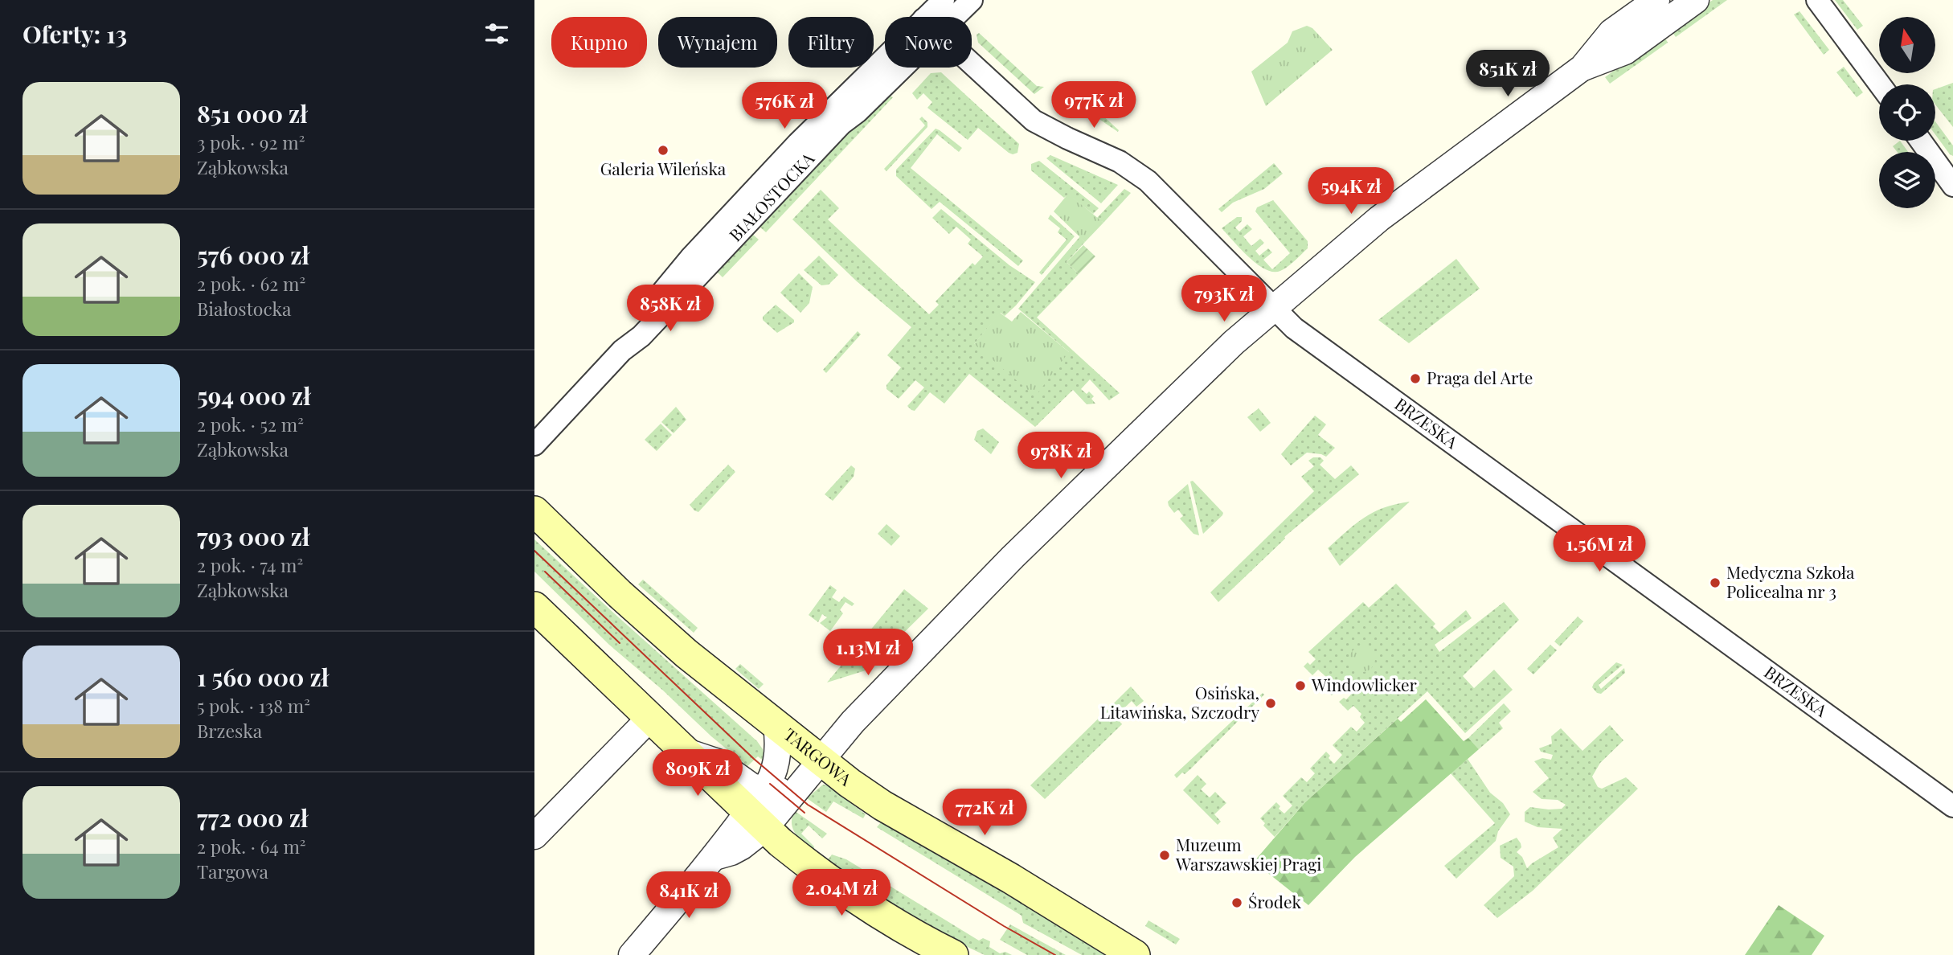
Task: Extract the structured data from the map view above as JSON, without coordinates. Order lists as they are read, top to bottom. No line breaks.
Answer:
{"streets":{"main road":["TARGOWA"],"street":["BIAŁOSTOCKA","BRZESKA"]},"places":["Galeria Wileńska","Praga del Arte","Medyczna Szkoła Policealna nr 3","Wind0wlicker","Osińska, Litawińska, Szczodry","Muzeum Warszawskiej Pragi","Środek"],"north":"top","page":{"heading":"Oferty: 13","chip":["Kupno","Wynajem","Filtry","Nowe"],"price":["851K zł","977K zł","576K zł","594K zł","793K zł","858K zł","978K zł","1.56M zł","1.13M zł","809K zł","772K zł","2.04M zł","841K zł"],"list":[{"name":"851 000 zł","note":"3 pok. · 92 m² · Ząbkowska"},{"name":"576 000 zł","note":"2 pok. · 62 m² · Białostocka"},{"name":"594 000 zł","note":"2 pok. · 52 m² · Ząbkowska"},{"name":"793 000 zł","note":"2 pok. · 74 m² · Ząbkowska"},{"name":"1 560 000 zł","note":"5 pok. · 138 m² · Brzeska"},{"name":"772 000 zł","note":"2 pok. · 64 m² · Targowa"}]}}
